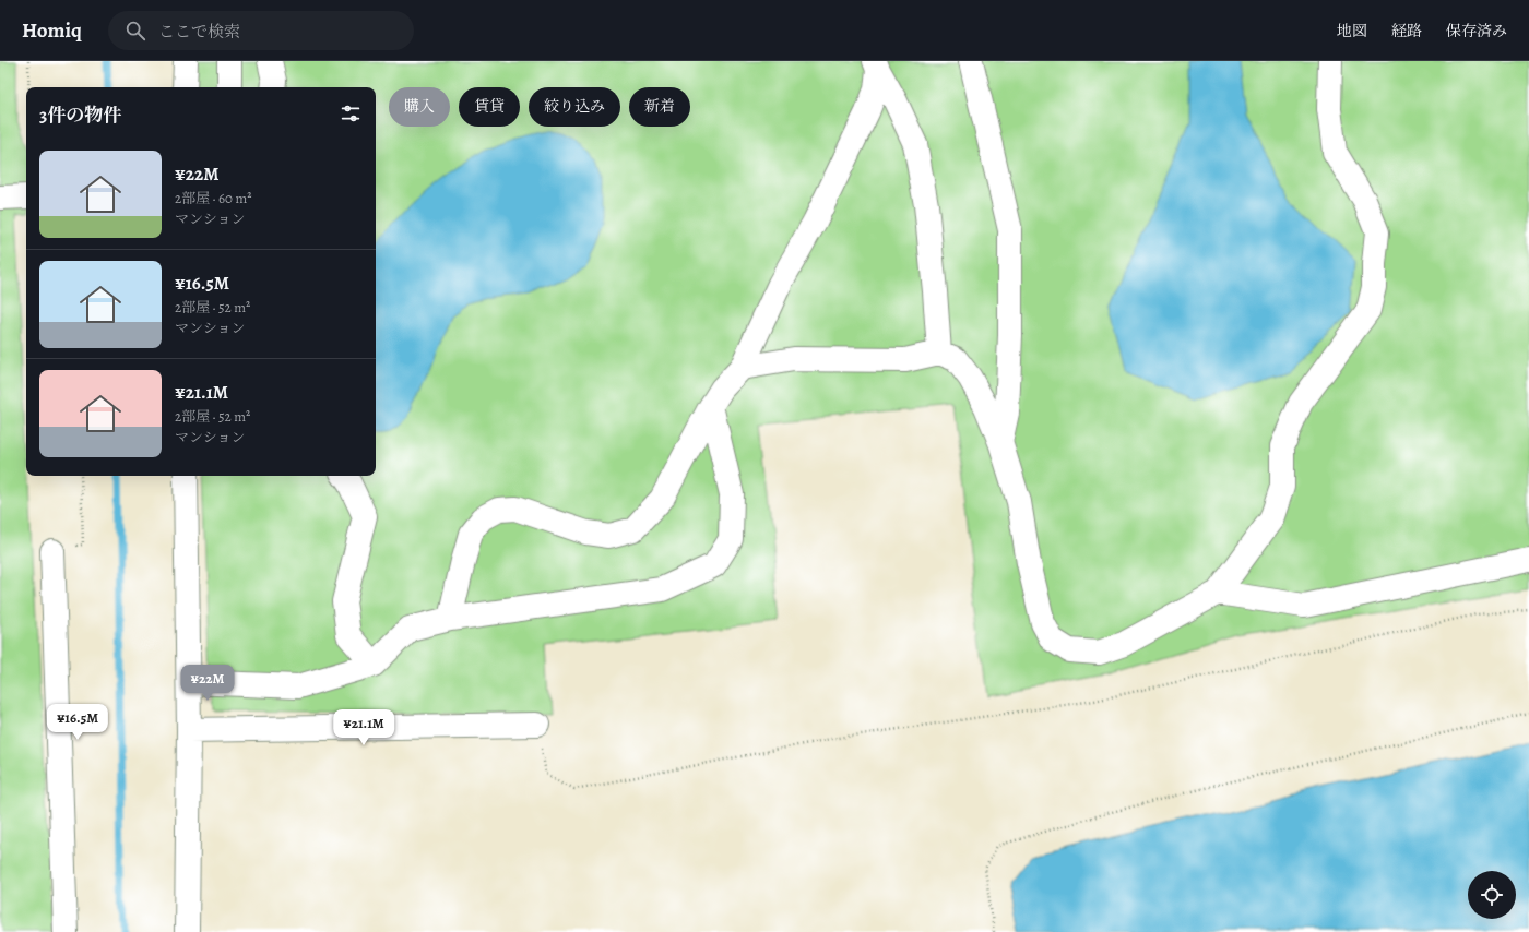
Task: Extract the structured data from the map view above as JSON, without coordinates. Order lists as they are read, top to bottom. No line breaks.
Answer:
{"page":{"header":"Homiq","search":"ここで検索","nav":["地図","経路","保存済み"],"chip":["購入","賃貸","絞り込み","新着"],"heading":"3件の物件","list":[{"name":"¥22M","note":"2部屋 · 60 m² · マンション"},{"name":"¥16.5M","note":"2部屋 · 52 m² · マンション"},{"name":"¥21.1M","note":"2部屋 · 52 m² · マンション"}],"price":["¥22M","¥16.5M","¥21.1M"]}}
